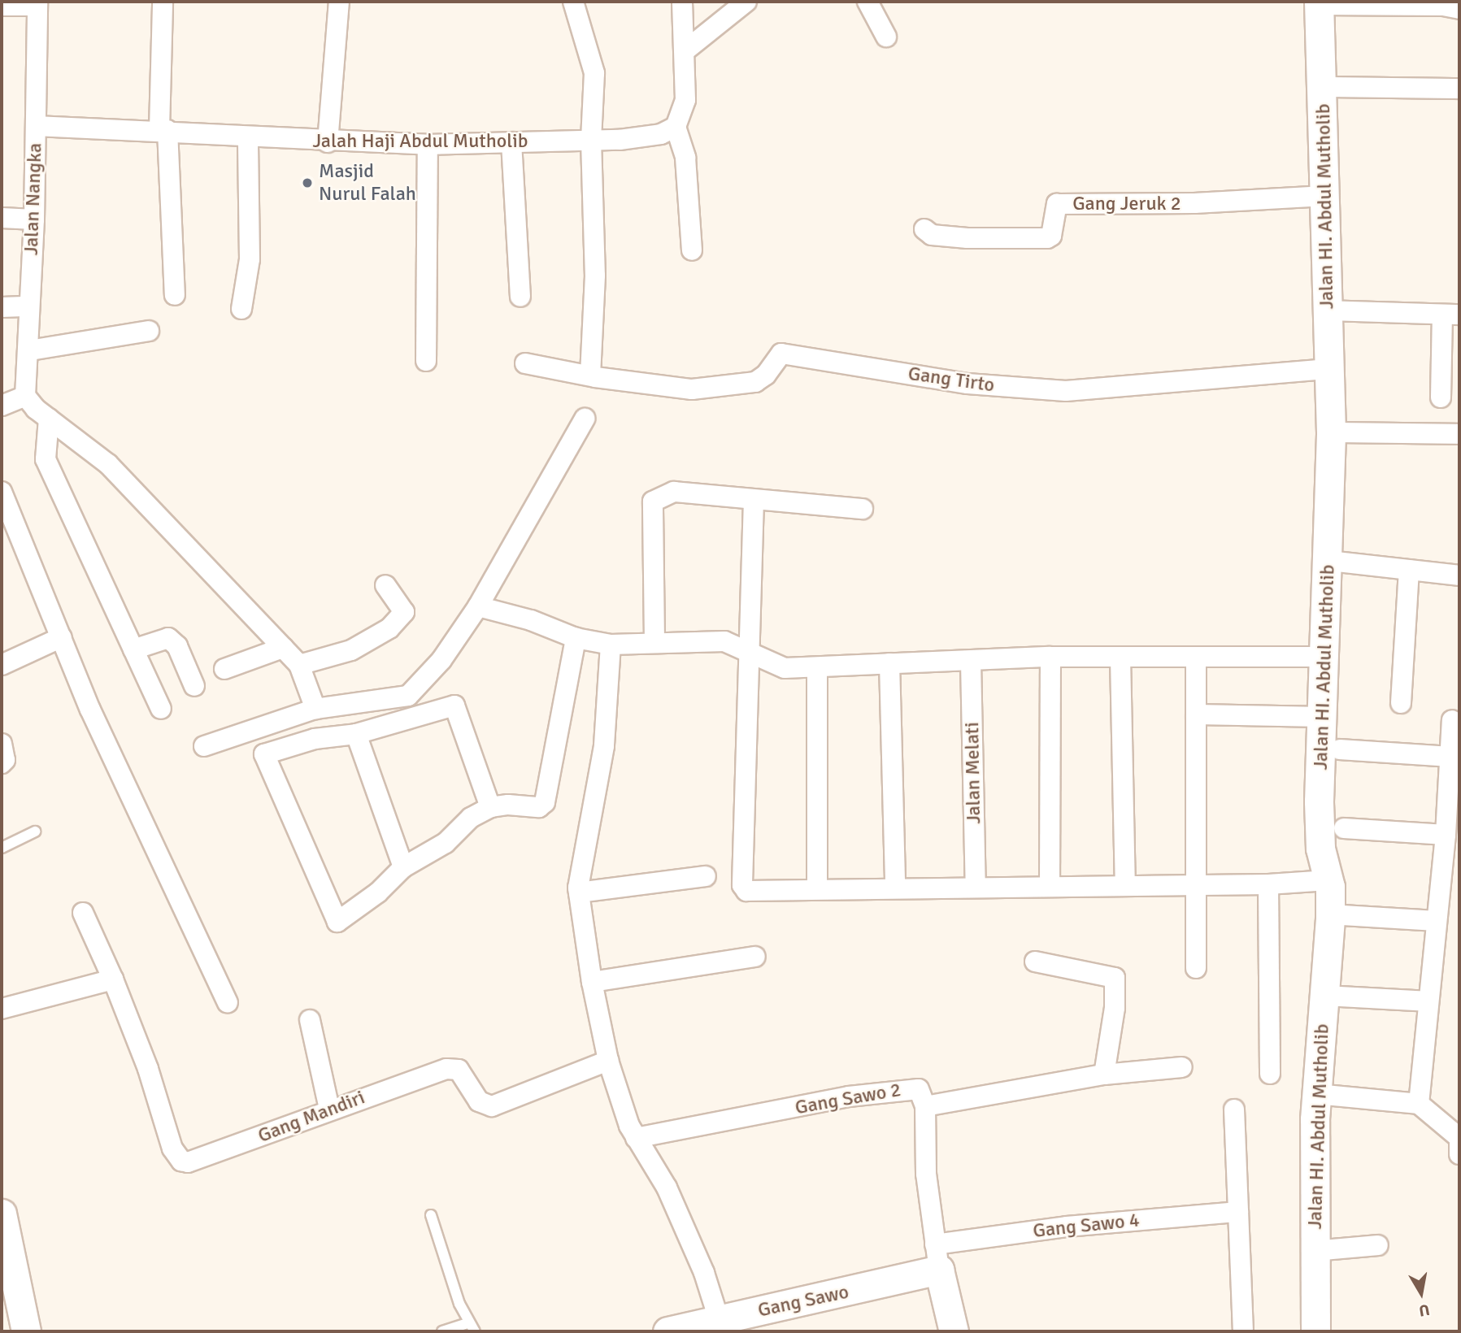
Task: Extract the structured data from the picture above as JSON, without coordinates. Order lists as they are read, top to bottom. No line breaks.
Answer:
{"streets":{"street":["Jalah Haji Abdul Mutholib","Jalan Nangka","Gang Jeruk 2","Jalan HI. Abdul Mutholib","Gang Tirto","Jalan Melati","Gang Sawo 2","Gang Mandiri","Gang Sawo 4","Gang Sawo"]},"crossings":[["Jalah Haji Abdul Mutholib","Jalan Nangka"],["Gang Jeruk 2","Jalan HI. Abdul Mutholib"],["Jalan HI. Abdul Mutholib","Gang Tirto"],["Gang Sawo 2","Gang Sawo 4"],["Gang Sawo 2","Gang Sawo"],["Gang Sawo 4","Gang Sawo"]],"places":["Masjid Nurul Falah"],"north":"bottom"}
